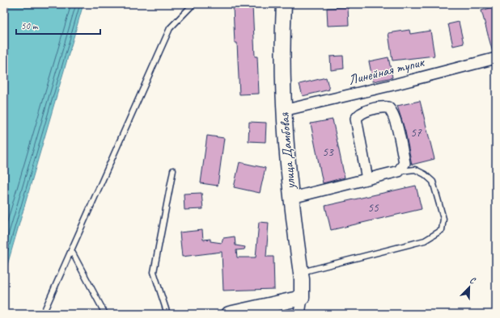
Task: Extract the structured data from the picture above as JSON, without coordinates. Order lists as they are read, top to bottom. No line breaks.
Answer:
{"streets":{"street":["Линейная тупик","улица Дамбовая"]},"crossings":[["Линейная тупик","улица Дамбовая"]],"house_numbers":["57","53","55"],"scale_bar":"50 m","north":"top right"}
